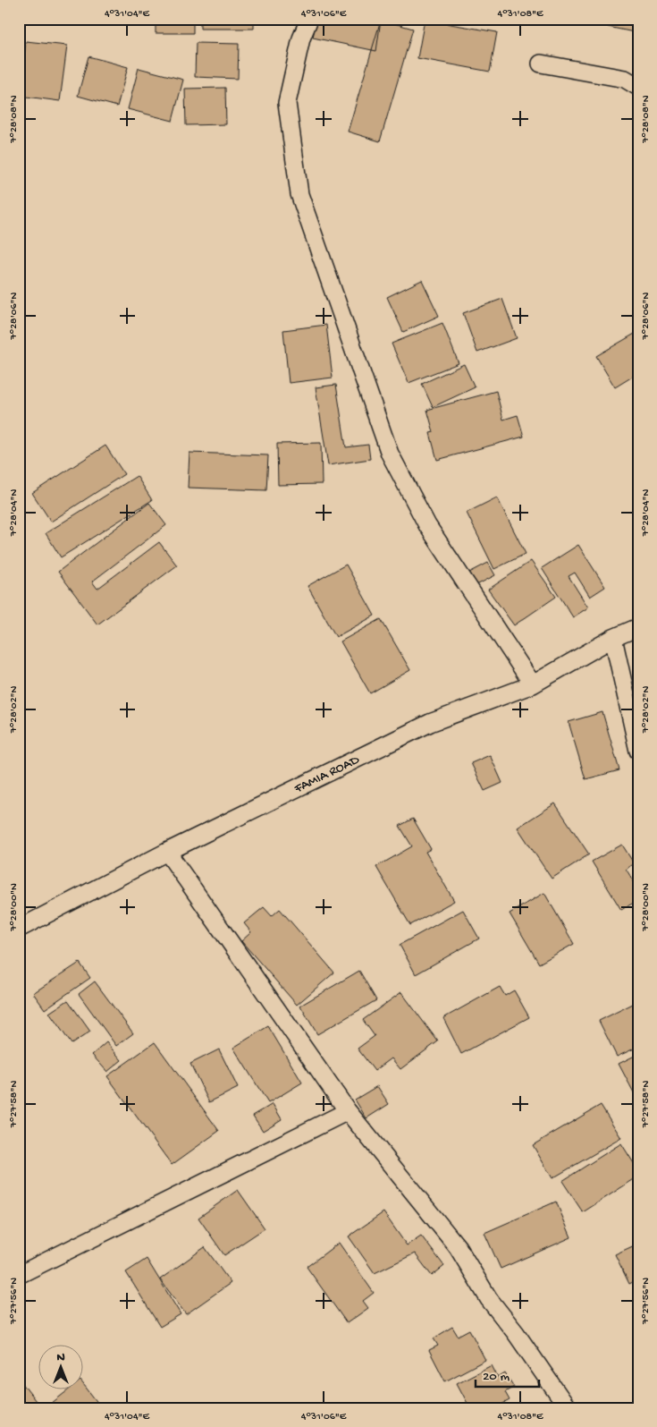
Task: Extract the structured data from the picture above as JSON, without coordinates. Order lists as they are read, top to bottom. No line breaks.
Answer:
{"streets":{"street":["FAMIA ROAD"]},"scale_bar":"20 m","north":"top","coordinates":["4°31'04\"E","4°31'06\"E","4°31'08\"E","7°28'08\"N","7°28'06\"N","7°28'04\"N","7°28'02\"N","7°28'00\"N","7°27'58\"N","7°27'56\"N"]}
